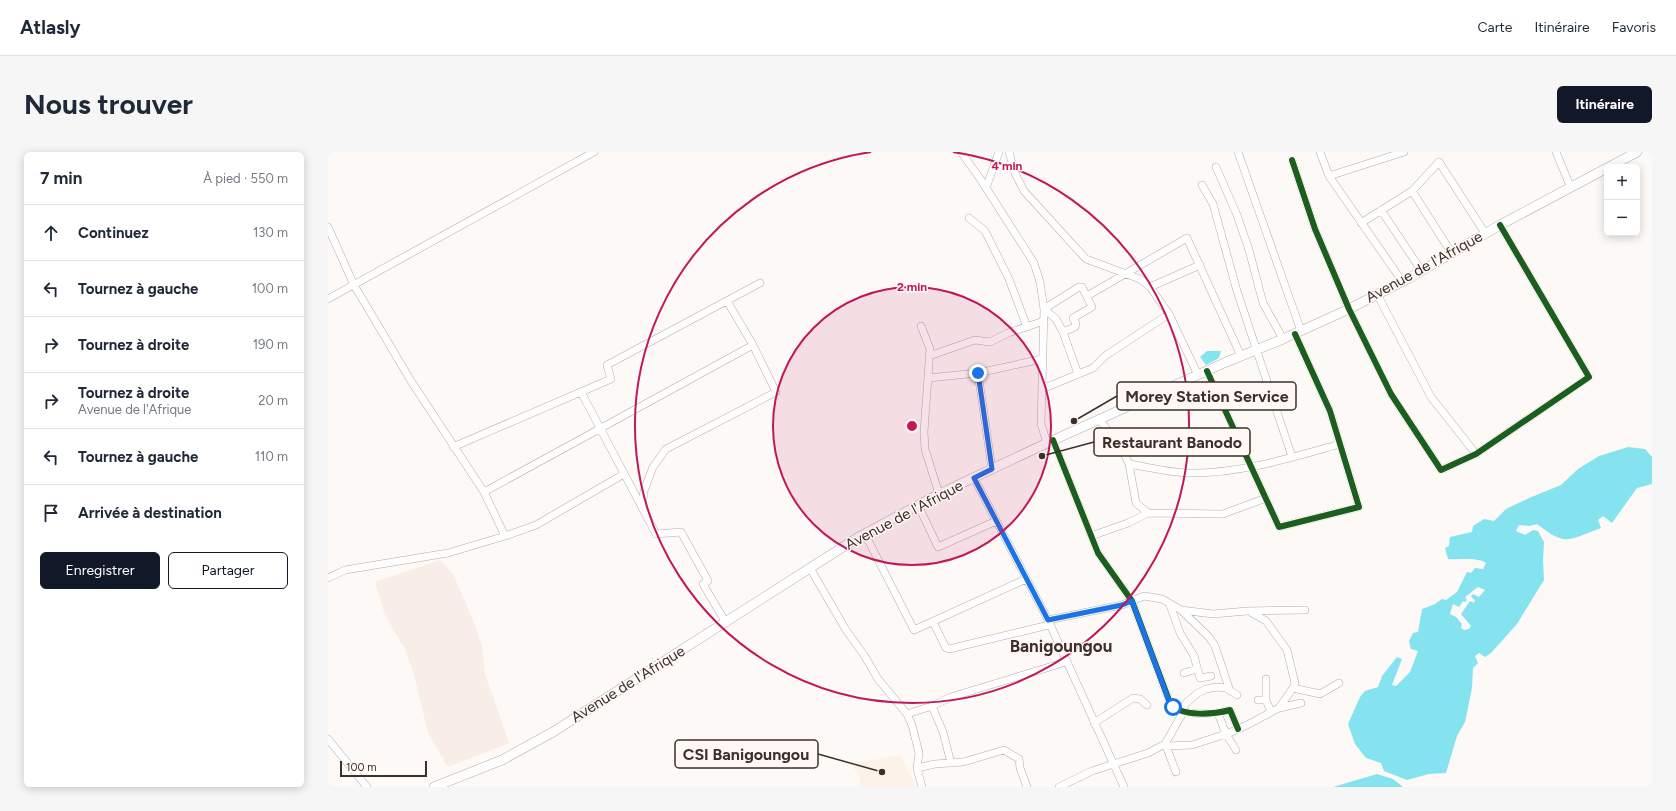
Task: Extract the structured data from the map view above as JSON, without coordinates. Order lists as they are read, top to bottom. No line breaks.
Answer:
{"streets":{"main road":["Avenue de l'Afrique"]},"districts":["Banigoungou"],"places":["Morey Station Service","Restaurant Banodo","CSI Banigoungou"],"scale_bar":"100 m","page":{"header":"Atlasly","nav":["Carte","Itinéraire","Favoris"],"buttons":["Itinéraire",["Enregistrer","Partager"]],"title":"Nous trouver","heading":["7 min","À pied · 550 m"],"map_buttons":["+","−"],"list":[["Continuez","130 m"],["Tournez à gauche","100 m"],["Tournez à droite","190 m"],["Tournez à droite","Avenue de l'Afrique","20 m"],["Tournez à gauche","110 m"],"Arrivée à destination"],"scale":"100 m"},"rings":["4 min","2 min"]}
